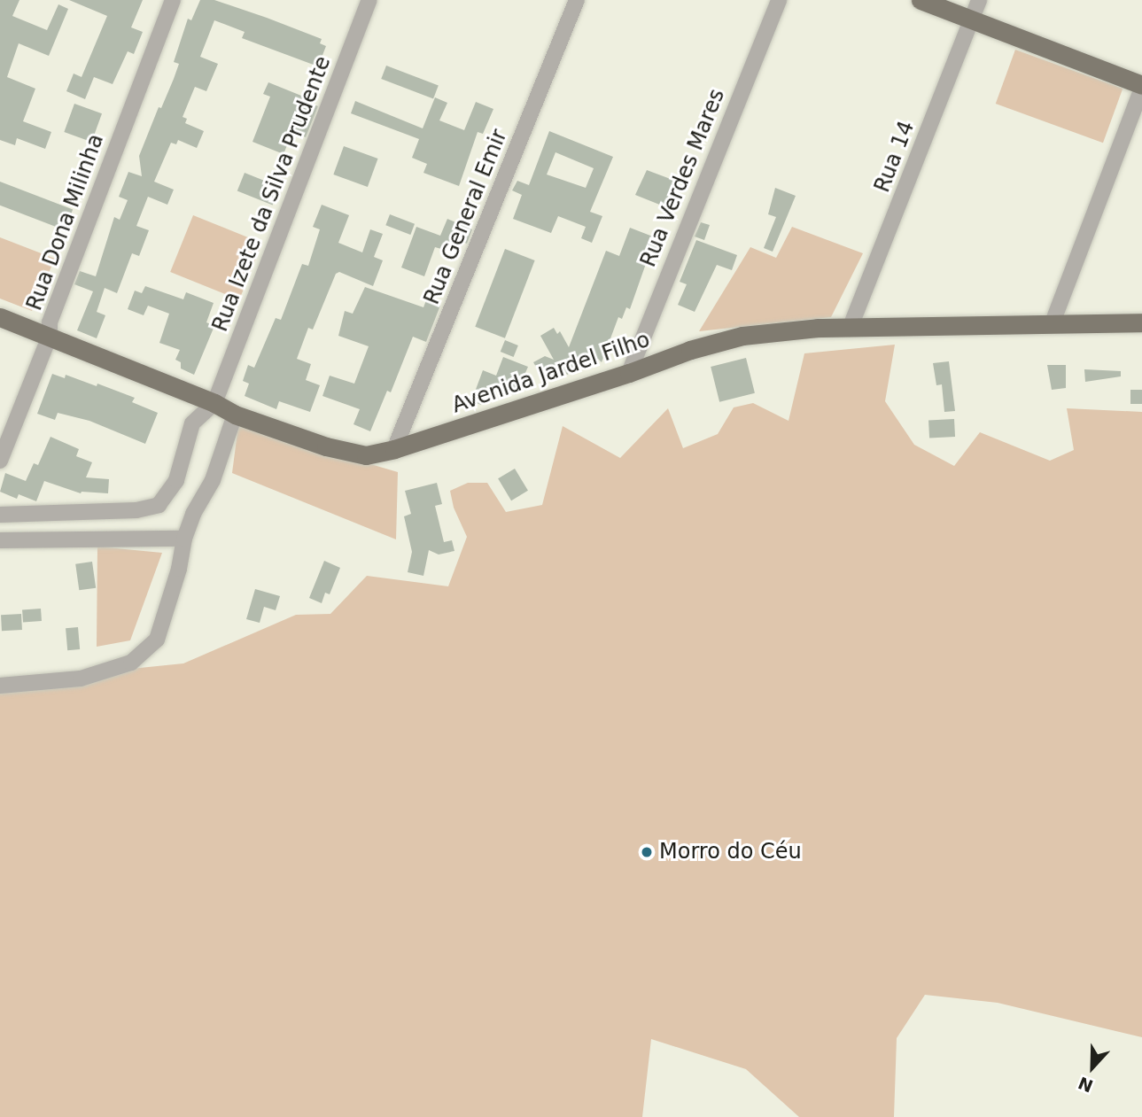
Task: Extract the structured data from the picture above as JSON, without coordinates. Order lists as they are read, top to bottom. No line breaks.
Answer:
{"streets":{"main road":["Avenida Jardel Filho"],"street":["Rua 14","Rua Verdes Mares","Rua Izete da Silva Prudente","Rua General Emir","Rua Dona Milinha"]},"crossings":[["Rua 14","Avenida Jardel Filho"],["Rua Verdes Mares","Avenida Jardel Filho"],["Rua Izete da Silva Prudente","Avenida Jardel Filho"],["Rua General Emir","Avenida Jardel Filho"],["Rua Dona Milinha","Avenida Jardel Filho"]],"places":["Morro do Céu"],"north":"bottom"}
